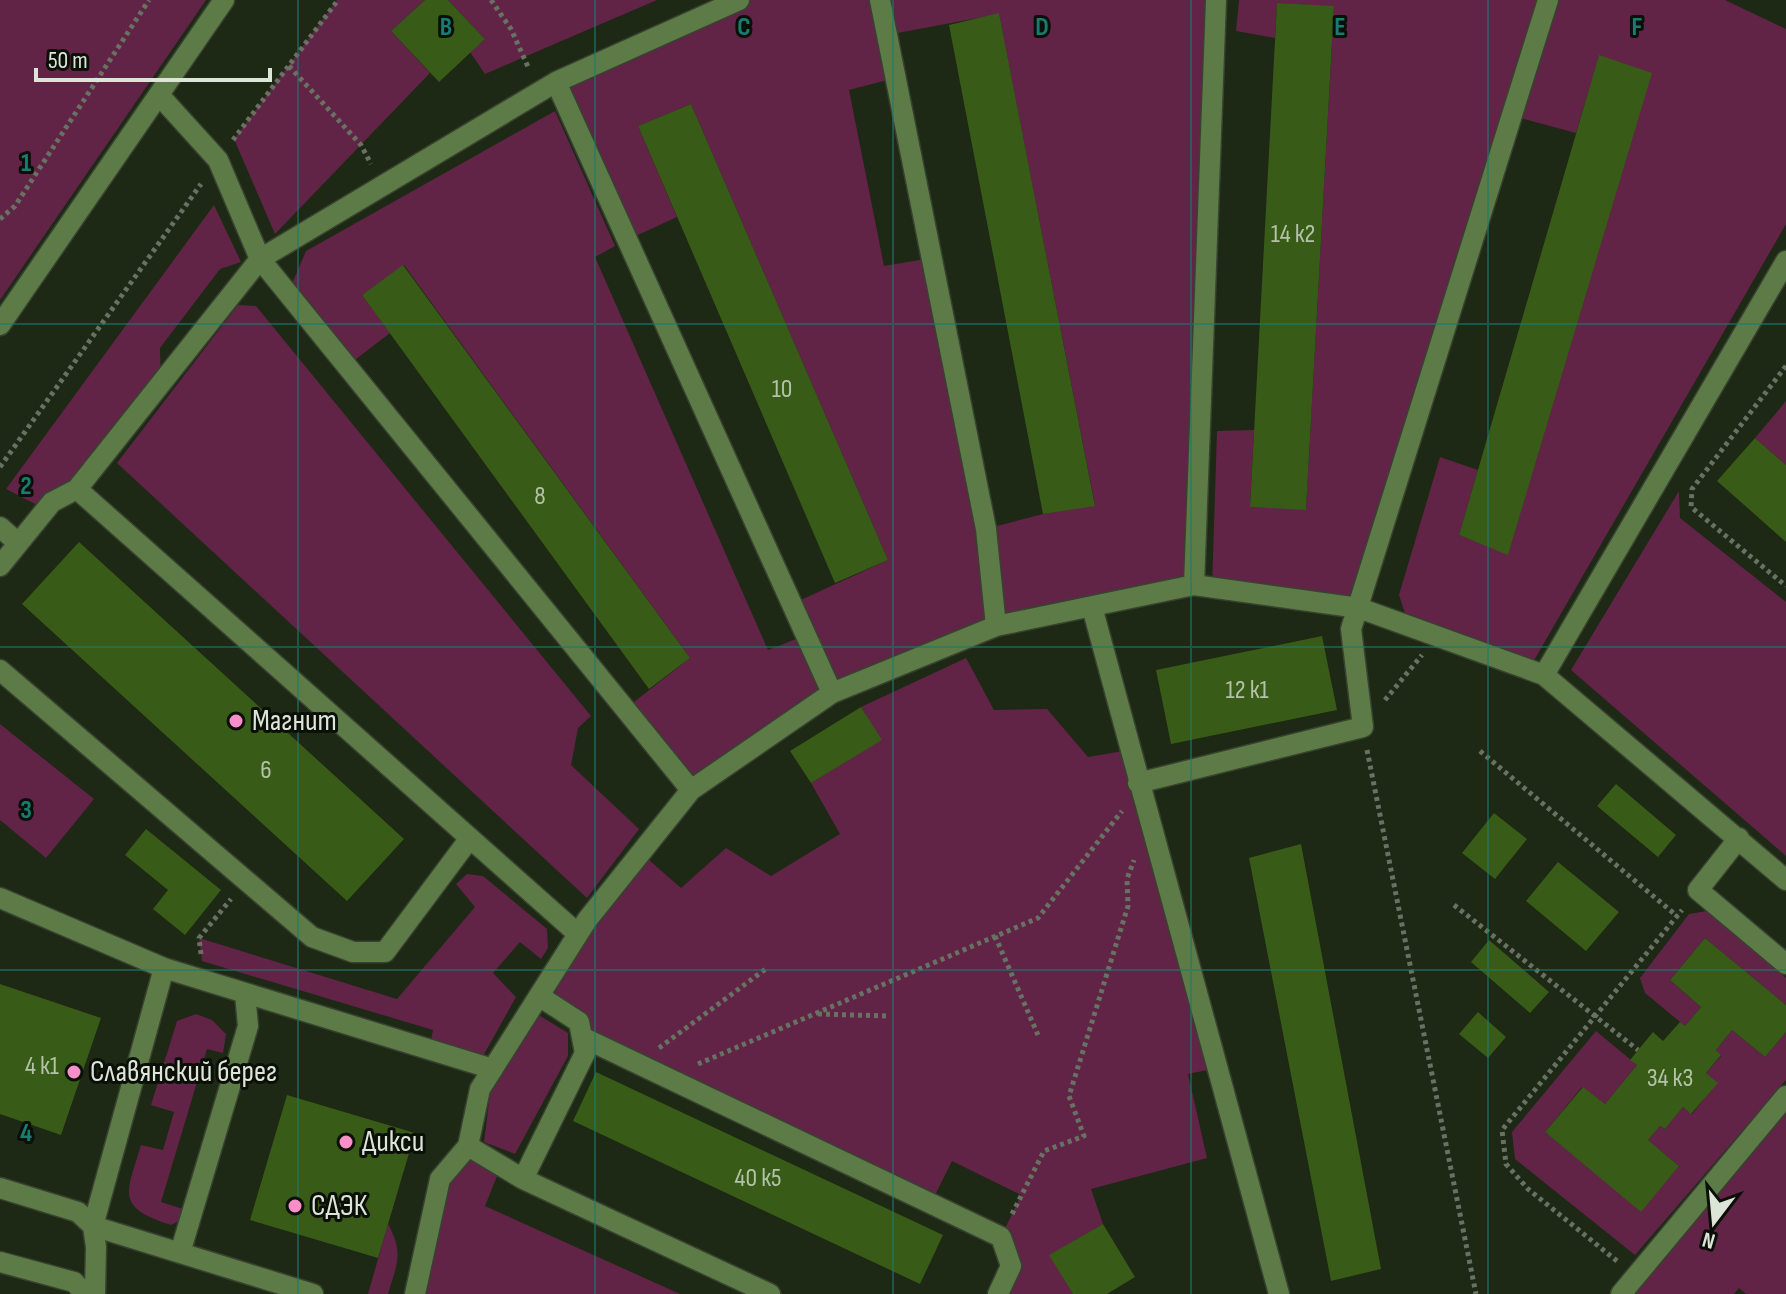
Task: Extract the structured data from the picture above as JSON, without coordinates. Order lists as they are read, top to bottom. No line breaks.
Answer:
{"places":["Магнит","Славянский берег","Дикси","СДЭК"],"house_numbers":["14 к2","10","8","12 к1","6","4 к1","34 к3","40 к5"],"scale_bar":"50 m","north":"bottom","grid":{"columns":["B","C","D","E","F"],"rows":["1","2","3","4"]}}
